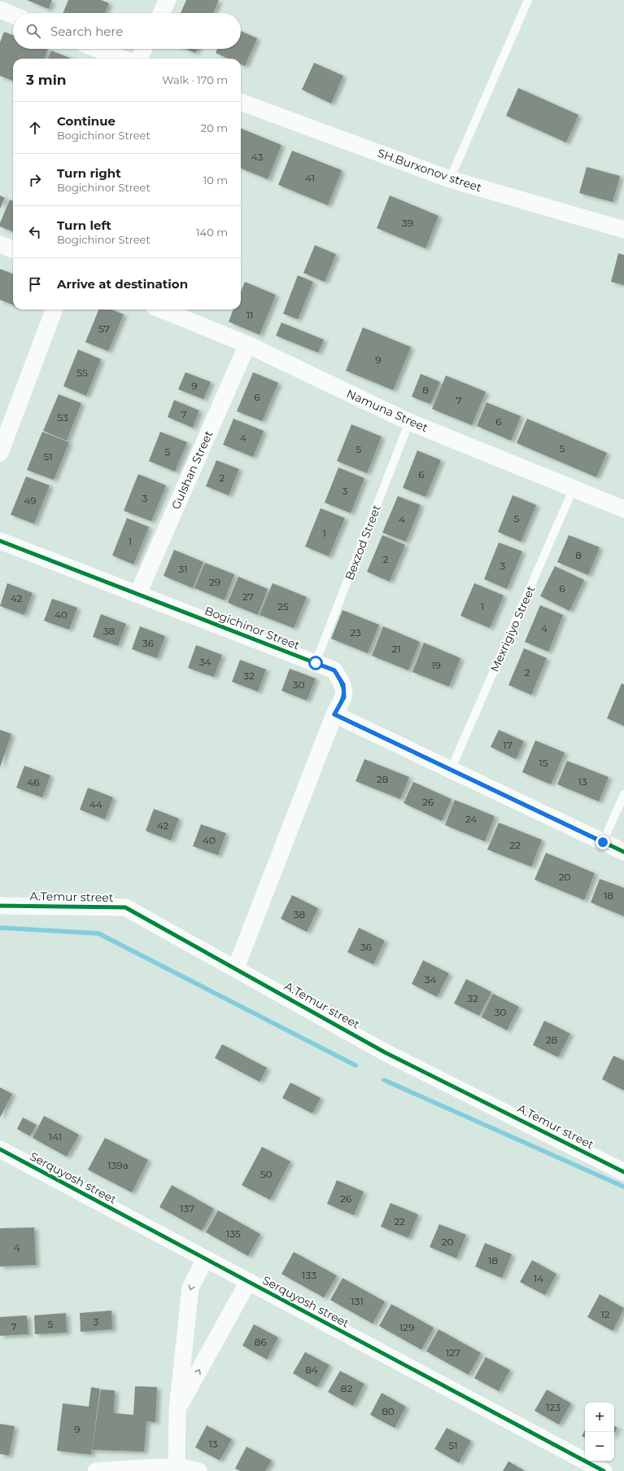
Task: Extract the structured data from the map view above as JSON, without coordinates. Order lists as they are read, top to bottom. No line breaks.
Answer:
{"streets":{"street":["SH.Burxonov street","Namuna Street","Gulshan Street","Bogichinor Street","A.Temur street","Serquyosh street"],"lane":["Bexzod Street","Mexrigiyo Street"]},"crossings":[["Namuna Street","Gulshan Street"],["Namuna Street","Bexzod Street"],["Namuna Street","Mexrigiyo Street"],["Gulshan Street","Bogichinor Street"],["Bexzod Street","Bogichinor Street"],["Bogichinor Street","A.Temur street"]],"house_numbers":["43","41","39","11","57","9","55","9","8","6","7","7","53","6","4","5","5","5","51","6","2","3","3","49","5","4","1","1","8","2","3","31","29","6","27","42","25","1","40","4","38","23","36","21","34","19","2","32","30","17","15","28","13","46","26","44","24","42","40","22","20","18","38","36","34","32","30","28","141","139a","50","26","137","22","135","20","4","18","133","14","131","12","3","5","7","129","86","127","84","82","123","80","9","13","51"],"page":{"search":"Search here","heading":["3 min","Walk · 170 m"],"list":[["Continue","Bogichinor Street","20 m"],["Turn right","Bogichinor Street","10 m"],["Turn left","Bogichinor Street","140 m"],"Arrive at destination"],"map_buttons":["+","−"]}}
